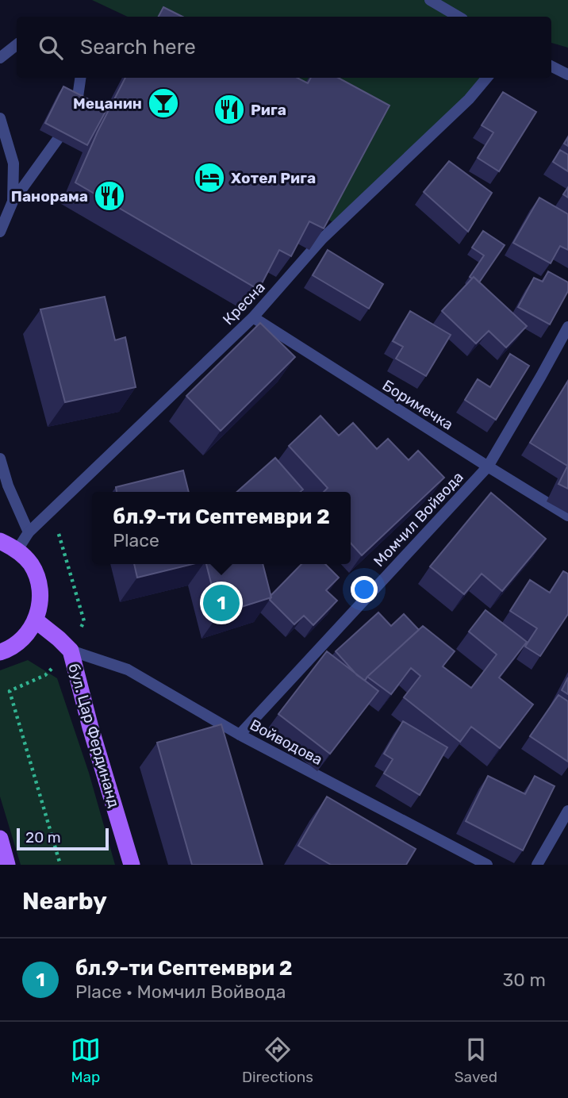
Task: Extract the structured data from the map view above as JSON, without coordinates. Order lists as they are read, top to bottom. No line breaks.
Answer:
{"streets":{"main road":["бул. Цар Фердинанд"],"street":["Кресна","Боримечка","Момчил Войвода","Войводова"]},"crossings":[["Кресна","Боримечка"],["Боримечка","Момчил Войвода"],["Момчил Войвода","Войводова"],["бул. Цар Фердинанд","Войводова"]],"places":{"bar":["Мецанин"],"restaurant":["Рига","Панорама"],"hotel":["Хотел Рига"]},"scale_bar":"20 m","page":{"search":"Search here","popup":["бл.9-ти Септември 2","Place"],"pins":"1","scale":"20 m","heading":"Nearby","list":[{"mark":"1","name":"бл.9-ти Септември 2","note":"Place · Момчил Войвода","value":"30 m"}],"nav":["Map","Directions","Saved"]}}
